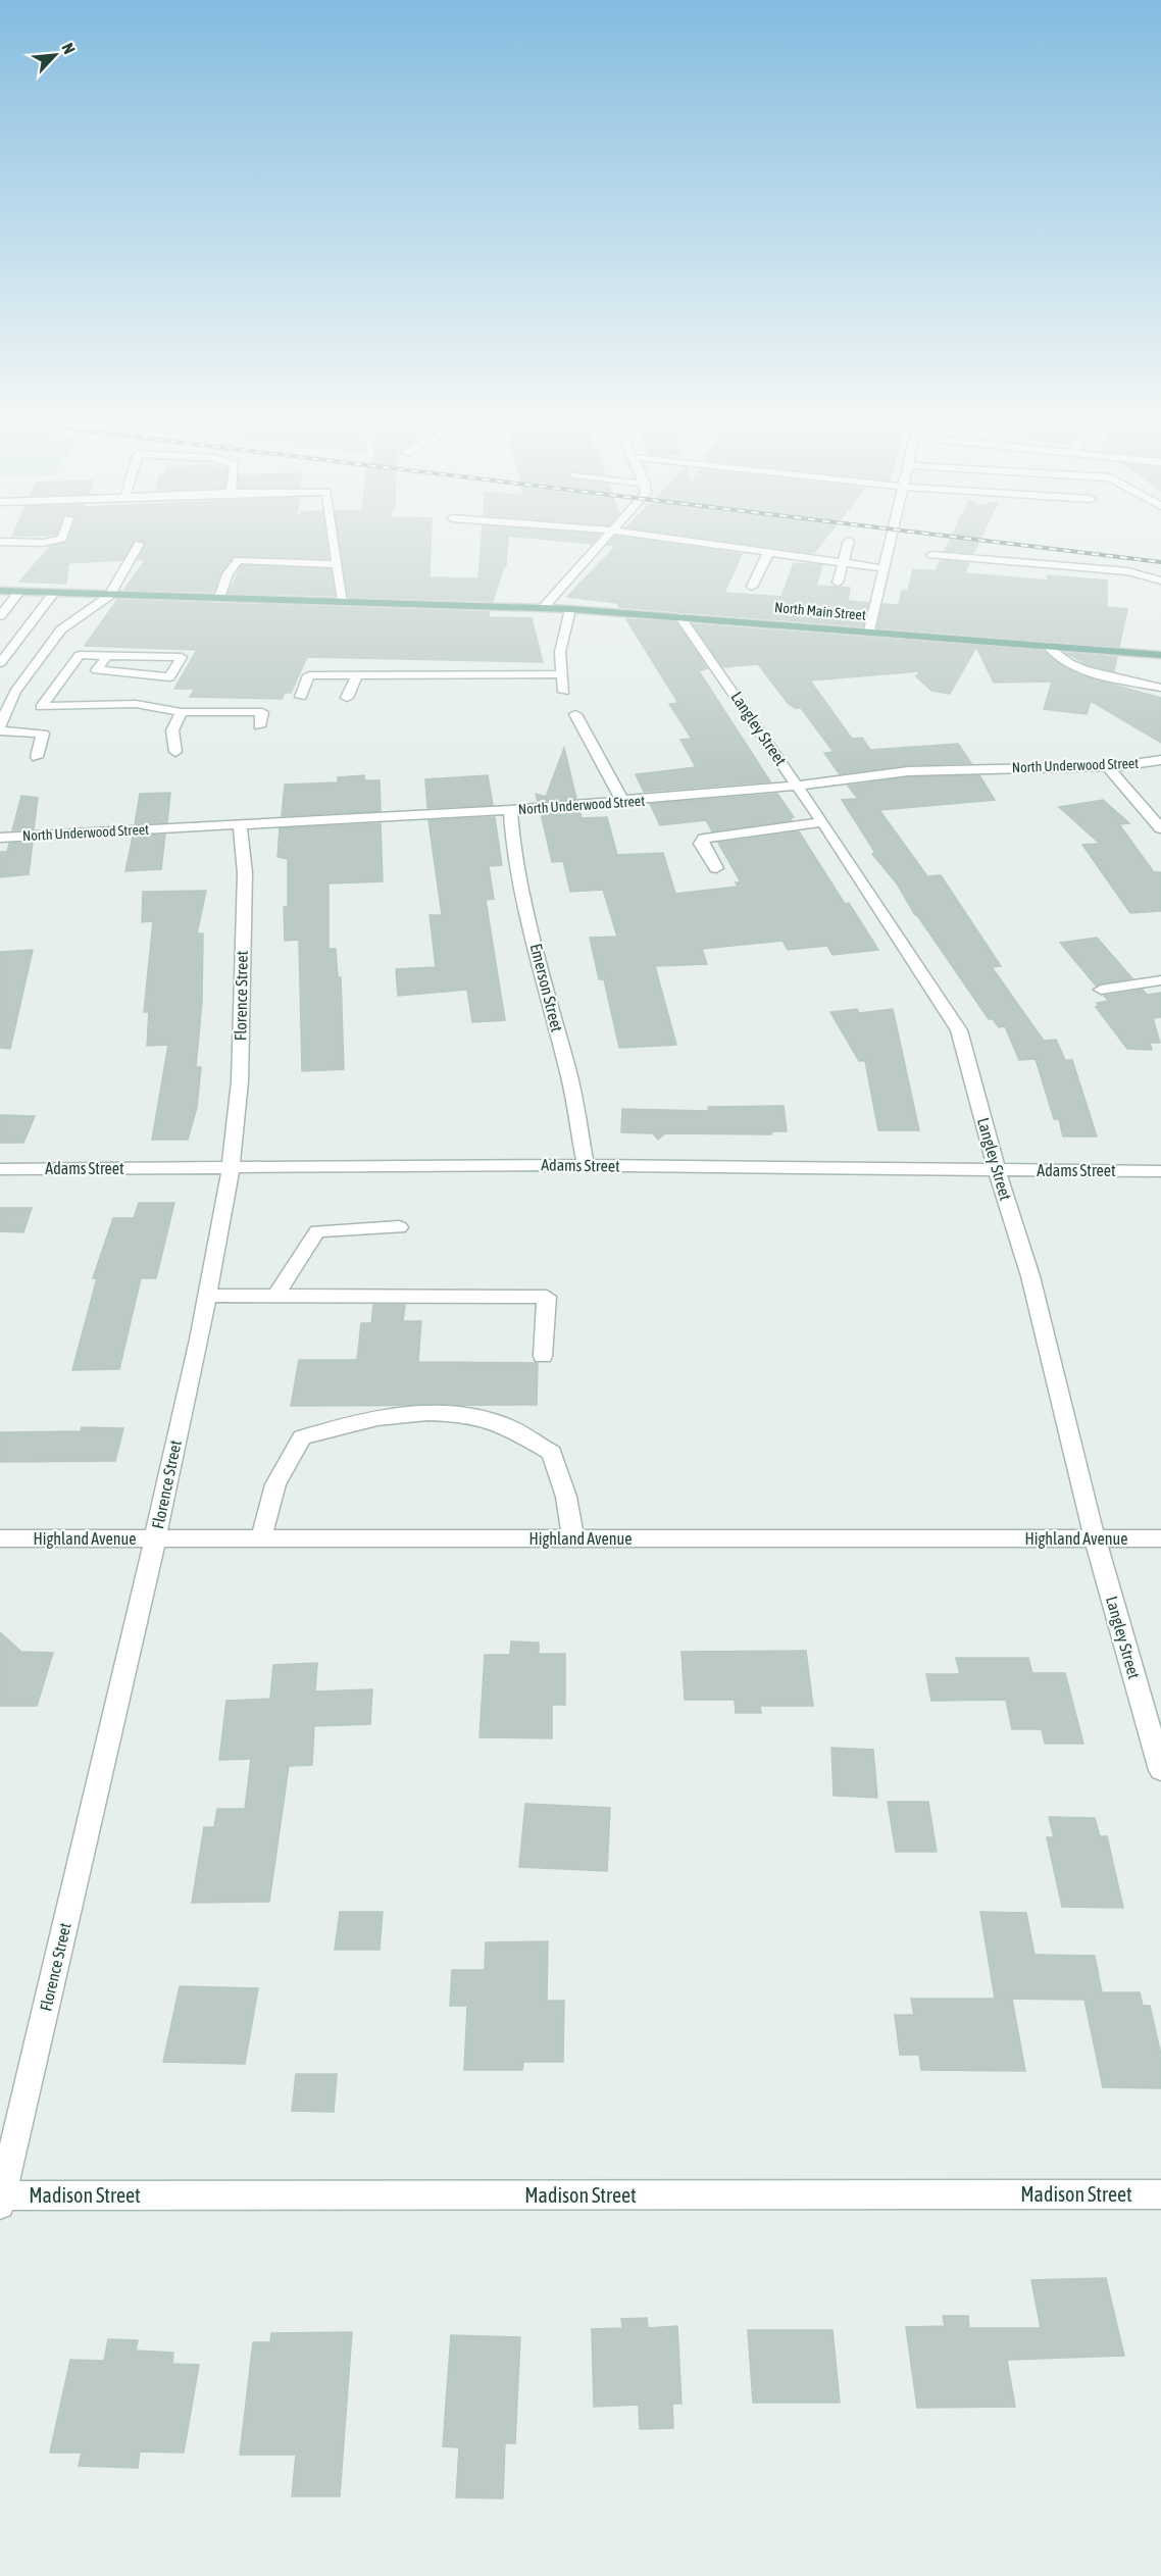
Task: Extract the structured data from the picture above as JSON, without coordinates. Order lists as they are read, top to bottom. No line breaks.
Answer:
{"streets":{"main road":["North Main Street"],"street":["Langley Street","North Underwood Street","Emerson Street","Florence Street","Adams Street","Highland Avenue","Madison Street"]},"crossings":[["North Main Street","Langley Street"],["Langley Street","North Underwood Street"],["Langley Street","Adams Street"],["Langley Street","Highland Avenue"],["North Underwood Street","Emerson Street"],["North Underwood Street","Florence Street"],["Emerson Street","Adams Street"],["Florence Street","Adams Street"],["Florence Street","Highland Avenue"],["Florence Street","Madison Street"]],"north":"top right"}
